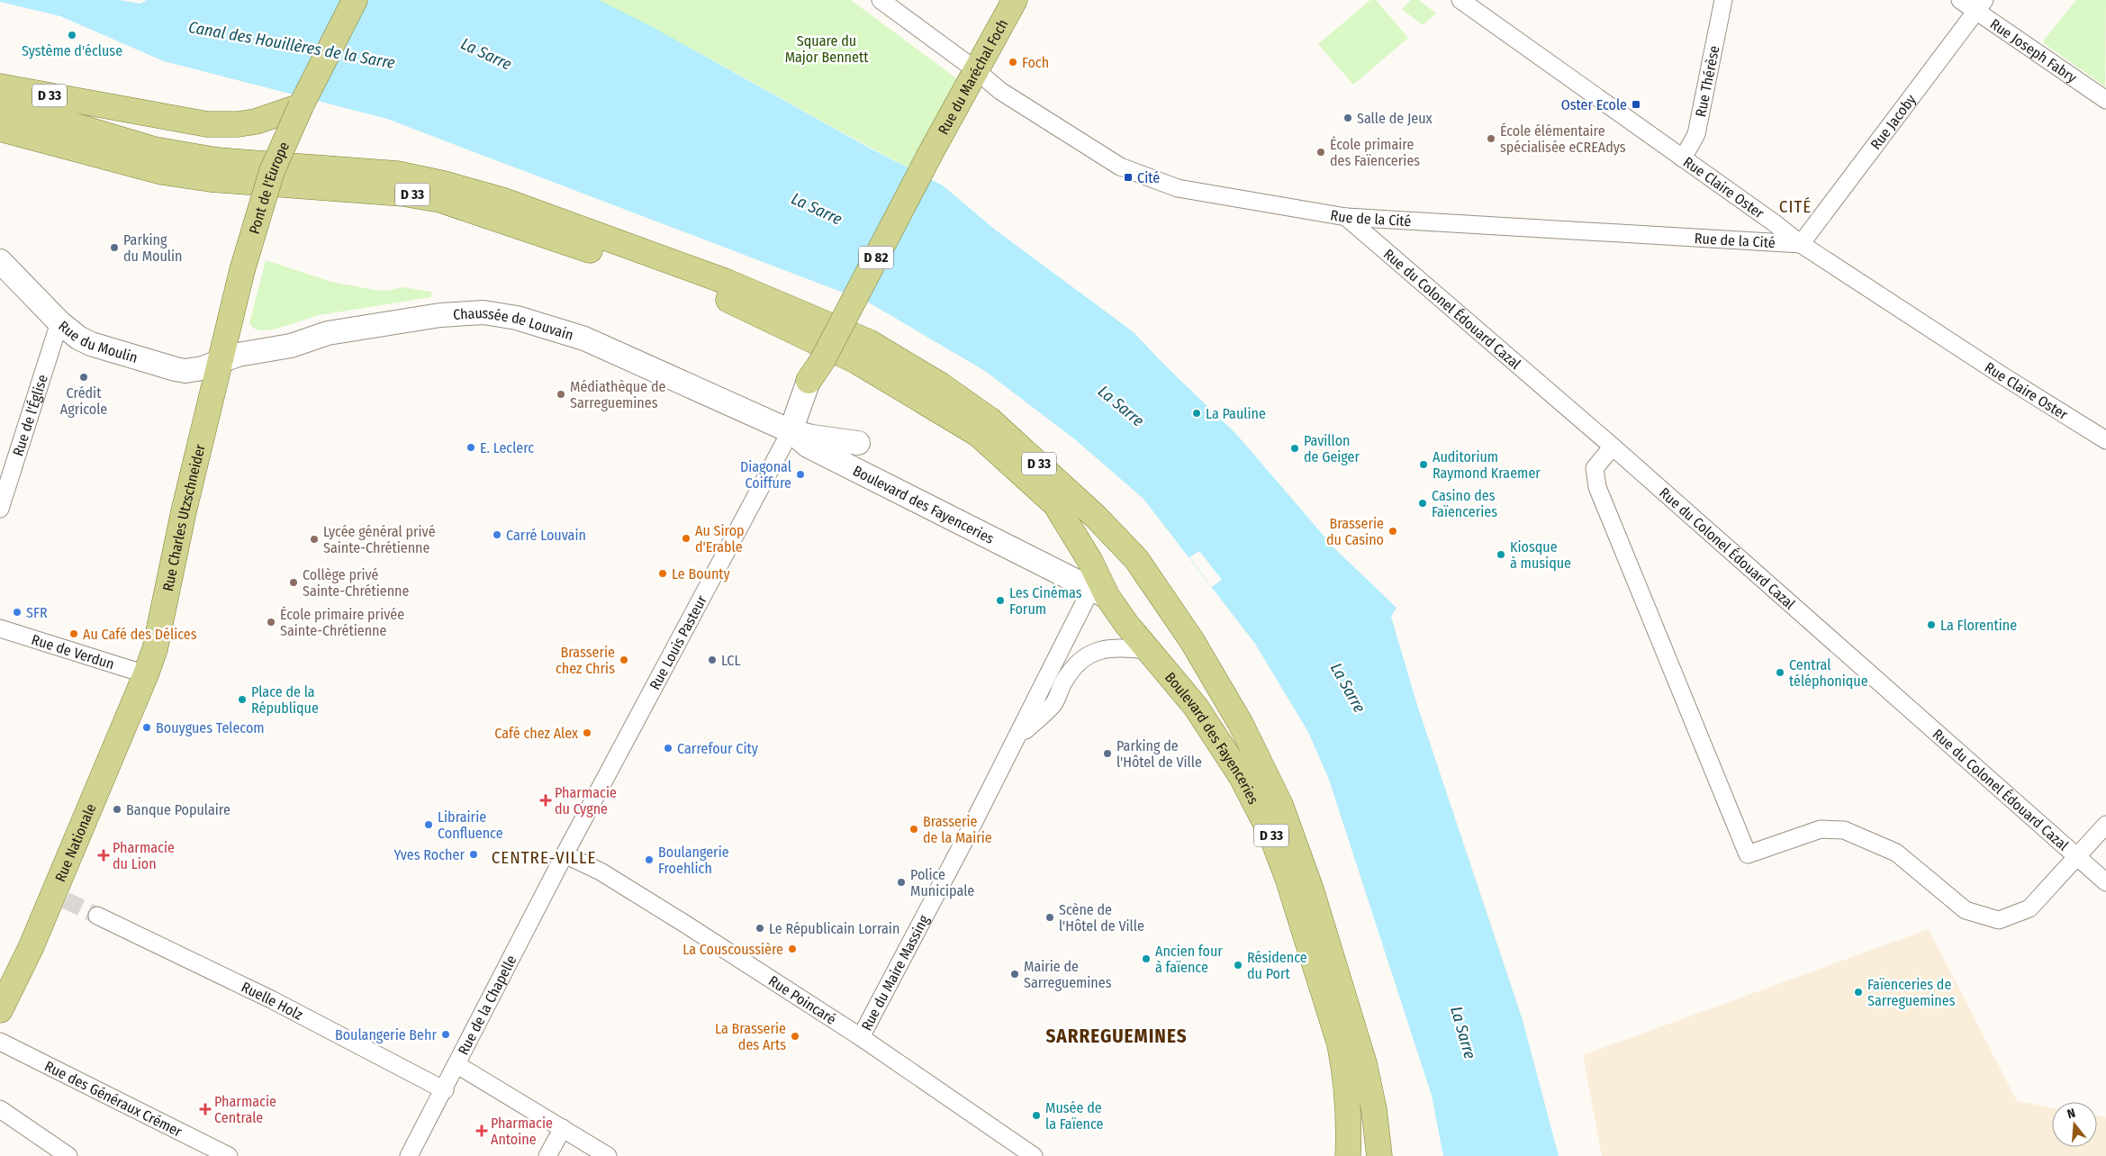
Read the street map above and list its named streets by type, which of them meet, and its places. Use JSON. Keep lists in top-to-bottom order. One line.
{"streets":{"main road":["Rue du Maréchal Foch","D 33","Pont de l'Europe","D 82","Boulevard des Fayenceries","Rue Charles Utzschneider","Rue Nationale"],"street":["Rue Joseph Fabry","Rue Thérèse","Rue Jacoby","Rue Claire Oster","Rue de la Cité","Rue du Colonel Édouard Cazal","Chaussée de Louvain","Rue du Moulin","Rue de l'Église","Rue Louis Pasteur","Rue de Verdun","Rue du Maire Massing","Rue Poincaré","Ruelle Holz","Rue de la Chapelle","Rue des Généraux Crémer"]},"crossings":[["Rue Joseph Fabry","Rue Jacoby"],["Rue du Maréchal Foch","Rue de la Cité"],["Rue Thérèse","Rue Claire Oster"],["D 33","Pont de l'Europe"],["D 33","Boulevard des Fayenceries"],["D 33","Rue du Maire Massing"],["Rue Jacoby","Rue Claire Oster"],["Rue Jacoby","Rue de la Cité"],["Pont de l'Europe","Chaussée de Louvain"],["Pont de l'Europe","Rue du Moulin"],["Pont de l'Europe","Rue Charles Utzschneider"],["Rue Claire Oster","Rue de la Cité"],["Rue de la Cité","Rue du Colonel Édouard Cazal"],["Chaussée de Louvain","Rue du Moulin"],["Chaussée de Louvain","Boulevard des Fayenceries"],["Chaussée de Louvain","Rue Charles Utzschneider"],["Chaussée de Louvain","Rue Louis Pasteur"],["Rue du Moulin","Rue de l'Église"],["Rue du Moulin","Rue Charles Utzschneider"],["Boulevard des Fayenceries","Rue Louis Pasteur"],["Boulevard des Fayenceries","Rue du Maire Massing"],["Rue Charles Utzschneider","Rue de Verdun"],["Rue Charles Utzschneider","Rue Nationale"],["Rue Louis Pasteur","Rue Poincaré"],["Rue Louis Pasteur","Rue de la Chapelle"],["Rue de Verdun","Rue Nationale"],["Rue du Maire Massing","Rue Poincaré"],["Rue Poincaré","Rue de la Chapelle"],["Ruelle Holz","Rue de la Chapelle"]],"districts":["CITÉ","CENTRE-VILLE","SARREGUEMINES"],"water":["Canal des Houillères de la Sarre","La Sarre"],"parks":["Square du Major Bennett"],"places":{"other":["Système d'écluse","Foch","Salle de Jeux","École élémentaire spécialisée eCREAdys","École primaire des Faïenceries","Parking du Moulin","Crédit Agricole","Médiathèque de Sarreguemines","La Pauline","E. Leclerc","Pavillon de Geiger","Auditorium Raymond Kraemer","Diagonal Coiffure","Casino des Faïenceries","Brasserie du Casino","Carré Louvain","Au Sirop d'Erable","Lycée général privé Sainte-Chrétienne","Kiosque à musique","Le Bounty","Collège privé Sainte-Chrétienne","Les Cinémas Forum","SFR","École primaire privée Sainte-Chrétienne","La Florentine","Au Café des Délices","Brasserie chez Chris","LCL","Central téléphonique","Place de la République","Bouygues Telecom","Café chez Alex","Carrefour City","Parking de l'Hôtel de Ville","Banque Populaire","Librairie Confluence","Brasserie de la Mairie","Yves Rocher","Boulangerie Froehlich","Police Municipale","Scène de l'Hôtel de Ville","Le Républicain Lorrain","La Couscoussière","Ancien four à faïence","Résidence du Port","Mairie de Sarreguemines","Faïenceries de Sarreguemines","Boulangerie Behr","La Brasserie des Arts","Musée de la Faïence"],"transit":["Oster Ecole","Cité"],"health":["Pharmacie du Cygne","Pharmacie du Lion","Pharmacie Centrale","Pharmacie Antoine"]},"north":"top"}
